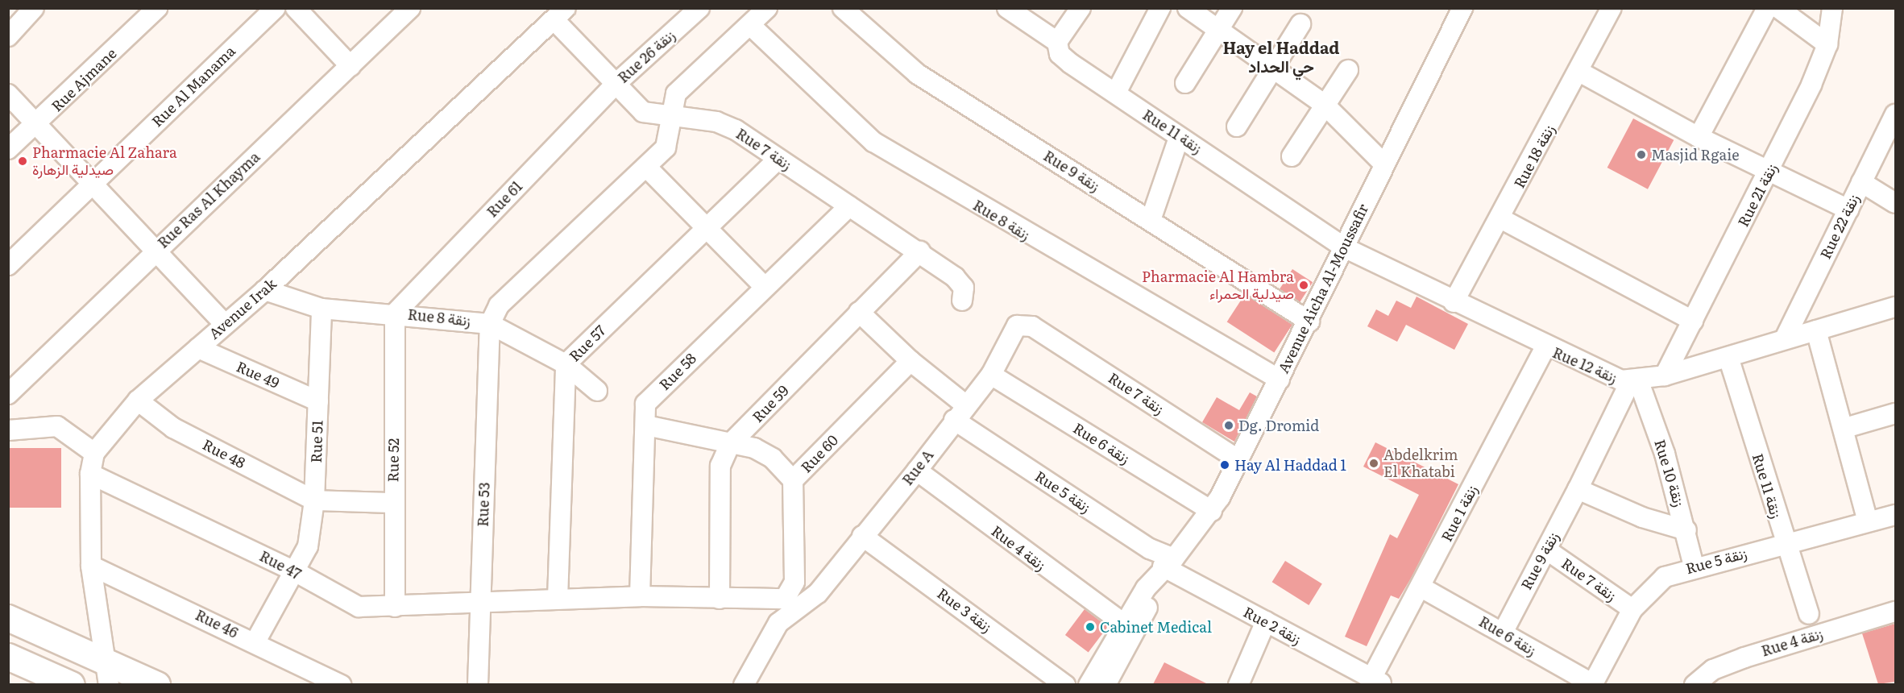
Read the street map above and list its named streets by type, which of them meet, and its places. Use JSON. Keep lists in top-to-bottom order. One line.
{"streets":{"street":["Rue 26 زنقة","Rue Ajmane","Rue Al Manama","Rue 11 زنقة","Rue 7 زنقة","Rue 18 زنقة","Rue 9 زنقة","Rue 21 زنقة","Rue 61","Rue Ras Al Khayma","Rue 8 زنقة","Rue 22 زنقة","Avenue Aicha Al-Moussafir","Avenue Irak","Rue 57","Rue 12 زنقة","Rue 58","Rue 49","Rue 59","Rue 51","Rue 6 زنقة","Rue 48","Rue 60","Rue 52","Rue A","Rue 10 زنقة","Rue 5 زنقة","Rue 53","Rue 1 زنقة","Rue 4 زنقة","Rue 47","Rue 3 زنقة","Rue 46","Rue 2 زنقة"]},"crossings":[["Rue 26 زنقة","Rue 7 زنقة"],["Rue 26 زنقة","Rue 61"],["Rue 11 زنقة","Avenue Aicha Al-Moussafir"],["Rue 11 زنقة","Rue 12 زنقة"],["Rue 11 زنقة","Rue 5 زنقة"],["Rue 7 زنقة","Rue 9 زنقة"],["Rue 7 زنقة","Rue 61"],["Rue 7 زنقة","Avenue Aicha Al-Moussafir"],["Rue 7 زنقة","Avenue Irak"],["Rue 7 زنقة","Rue 57"],["Rue 7 زنقة","Rue 58"],["Rue 7 زنقة","Rue 59"],["Rue 7 زنقة","Rue A"],["Rue 7 زنقة","Rue 5 زنقة"],["Rue 18 زنقة","Rue 12 زنقة"],["Rue 9 زنقة","Avenue Aicha Al-Moussafir"],["Rue 9 زنقة","Rue 12 زنقة"],["Rue 9 زنقة","Rue 6 زنقة"],["Rue 9 زنقة","Rue 10 زنقة"],["Rue 61","Rue 8 زنقة"],["Rue 61","Rue 52"],["Rue 8 زنقة","Avenue Aicha Al-Moussafir"],["Rue 8 زنقة","Avenue Irak"],["Rue 8 زنقة","Rue 57"],["Rue 8 زنقة","Rue 51"],["Rue 8 زنقة","Rue 52"],["Rue 8 زنقة","Rue 53"],["Avenue Aicha Al-Moussafir","Rue 12 زنقة"],["Avenue Aicha Al-Moussafir","Rue 6 زنقة"],["Avenue Aicha Al-Moussafir","Rue 5 زنقة"],["Avenue Aicha Al-Moussafir","Rue 4 زنقة"],["Avenue Aicha Al-Moussafir","Rue 2 زنقة"],["Avenue Irak","Rue 49"],["Avenue Irak","Rue 48"],["Avenue Irak","Rue 47"],["Avenue Irak","Rue 46"],["Rue 57","Rue 47"],["Rue 12 زنقة","Rue 10 زنقة"],["Rue 12 زنقة","Rue 1 زنقة"],["Rue 58","Rue 47"],["Rue 49","Rue 51"],["Rue 59","Rue 5 زنقة"],["Rue 59","Rue 47"],["Rue 51","Rue 48"],["Rue 51","Rue 47"],["Rue 51","Rue 46"],["Rue 6 زنقة","Rue A"],["Rue 6 زنقة","Rue 5 زنقة"],["Rue 6 زنقة","Rue 1 زنقة"],["Rue 60","Rue A"],["Rue 60","Rue 5 زنقة"],["Rue 60","Rue 47"],["Rue 52","Rue 47"],["Rue A","Rue 5 زنقة"],["Rue A","Rue 4 زنقة"],["Rue A","Rue 47"],["Rue A","Rue 3 زنقة"],["Rue 10 زنقة","Rue 5 زنقة"],["Rue 5 زنقة","Rue 2 زنقة"],["Rue 53","Rue 47"],["Rue 1 زنقة","Rue 2 زنقة"]],"districts":["Hay el Haddad حي الحداد"],"places":["Masjid Rgaie","Pharmacie Al Zahara صيدلية الزهارة","Pharmacie Al Hambra صيدلية الحمراء","Dg. Dromid","Abdelkrim El Khatabi","Hay Al Haddad 1","Cabinet Medical"]}
